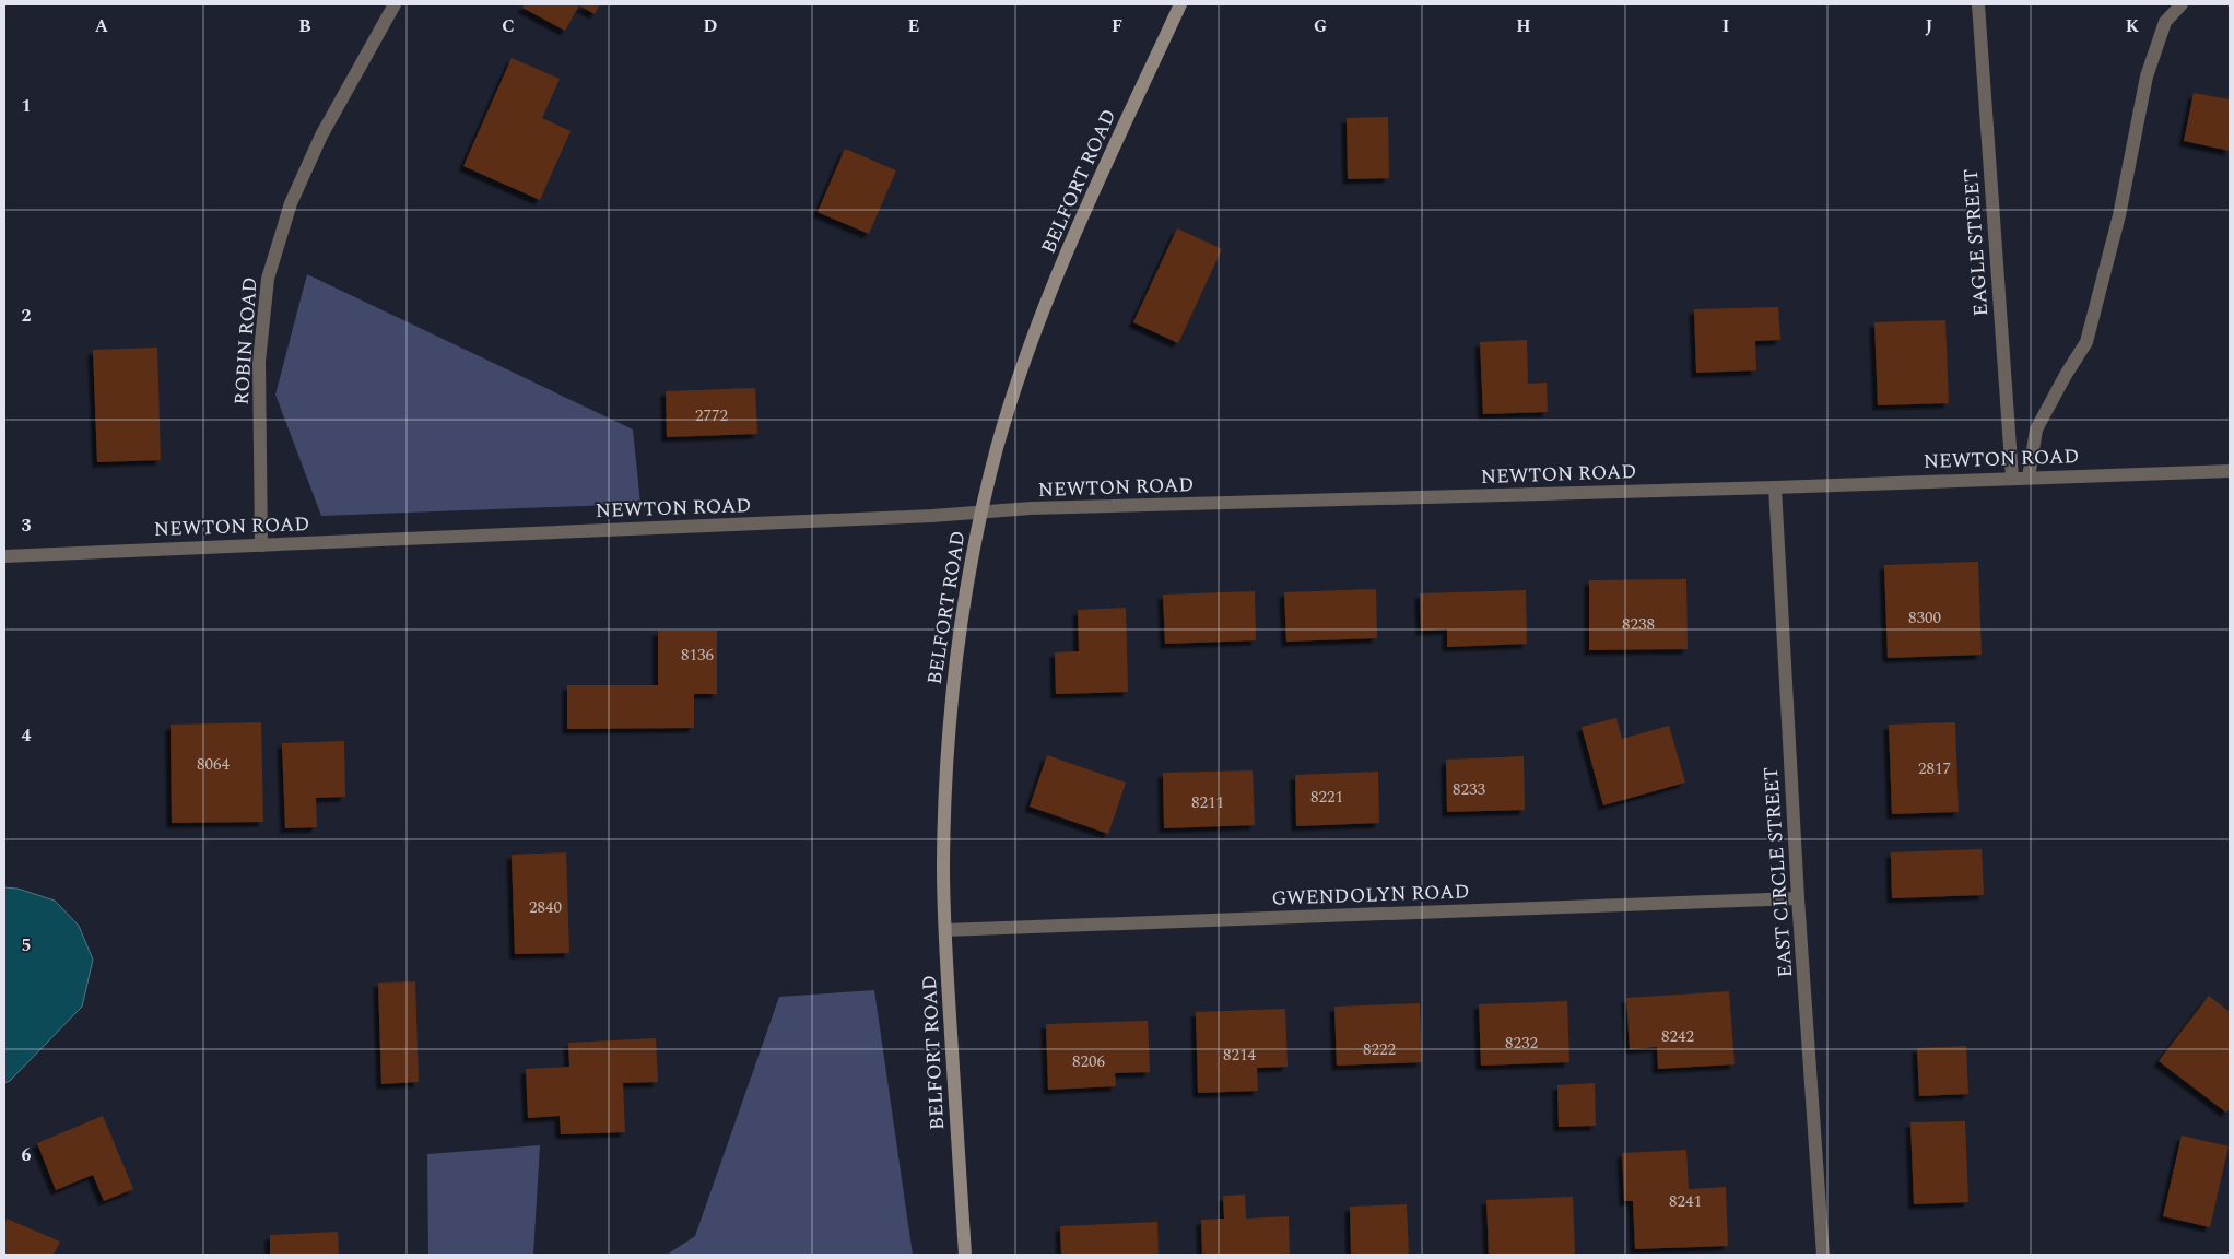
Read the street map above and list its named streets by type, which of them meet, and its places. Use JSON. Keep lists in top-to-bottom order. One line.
{"streets":{"street":["BELFORT ROAD","EAGLE STREET","ROBIN ROAD","NEWTON ROAD","EAST CIRCLE STREET","GWENDOLYN ROAD"]},"crossings":[["BELFORT ROAD","NEWTON ROAD"],["BELFORT ROAD","GWENDOLYN ROAD"],["EAGLE STREET","NEWTON ROAD"],["ROBIN ROAD","NEWTON ROAD"],["NEWTON ROAD","EAST CIRCLE STREET"],["EAST CIRCLE STREET","GWENDOLYN ROAD"]],"house_numbers":["2772","8300","8238","8136","8064","2817","8233","8221","8211","2840","8242","8232","8222","8214","8206","8241"],"grid":{"columns":["A","B","C","D","E","F","G","H","I","J","K"],"rows":["1","2","3","4","5","6"]}}
